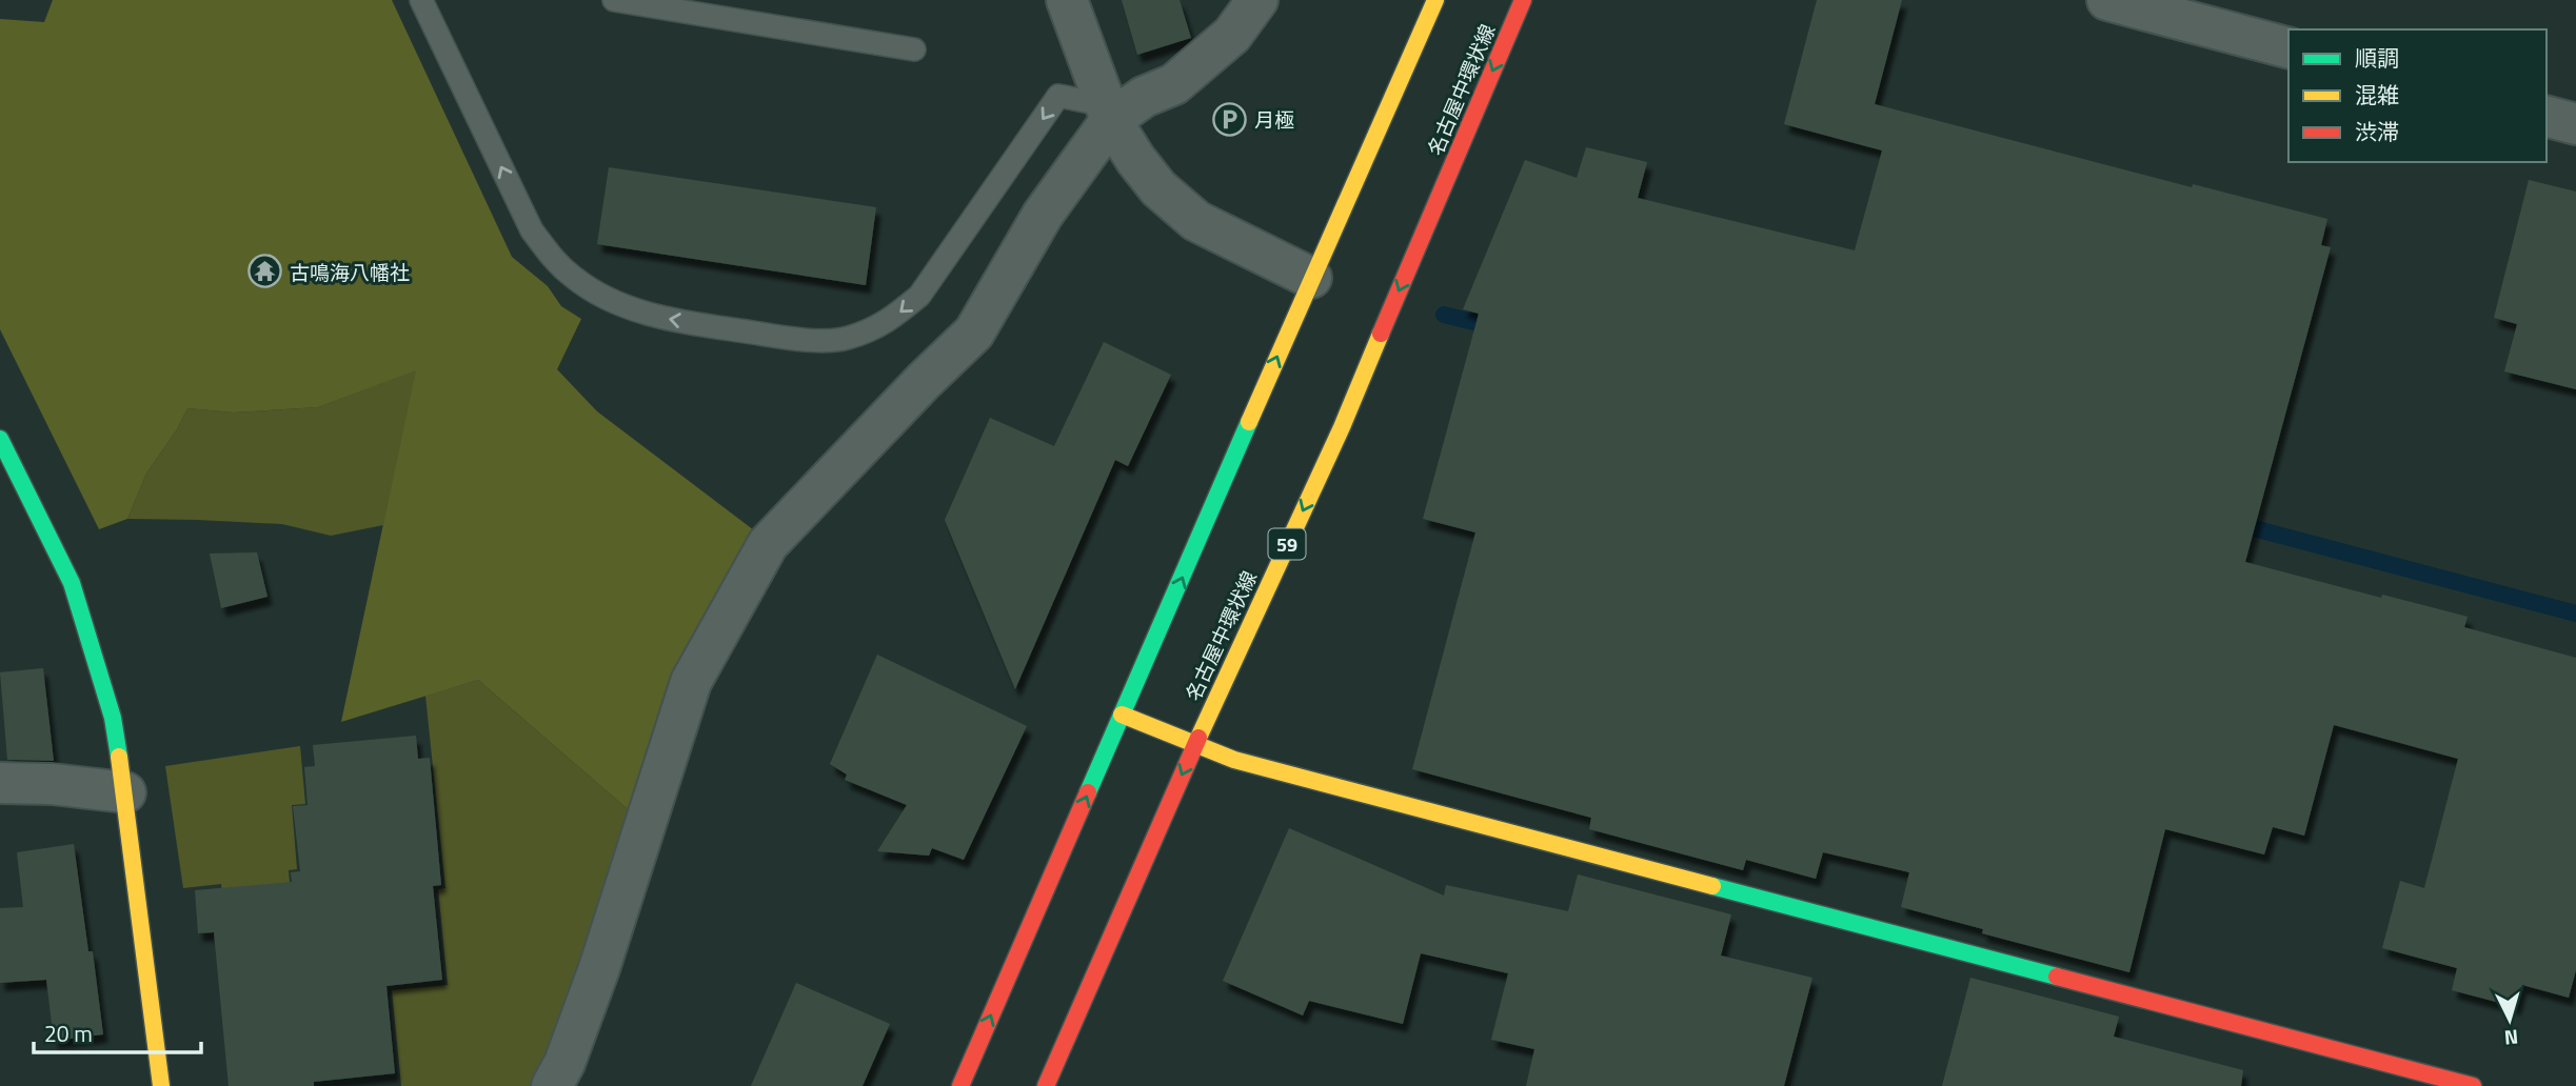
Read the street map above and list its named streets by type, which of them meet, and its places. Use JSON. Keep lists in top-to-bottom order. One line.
{"streets":{"main road":["名古屋中環状線","59"]},"places":{"parking":["月極"],"temple":["古鳴海八幡社"]},"legend":["順調","混雑","渋滞"],"scale_bar":"20 m","north":"bottom"}
